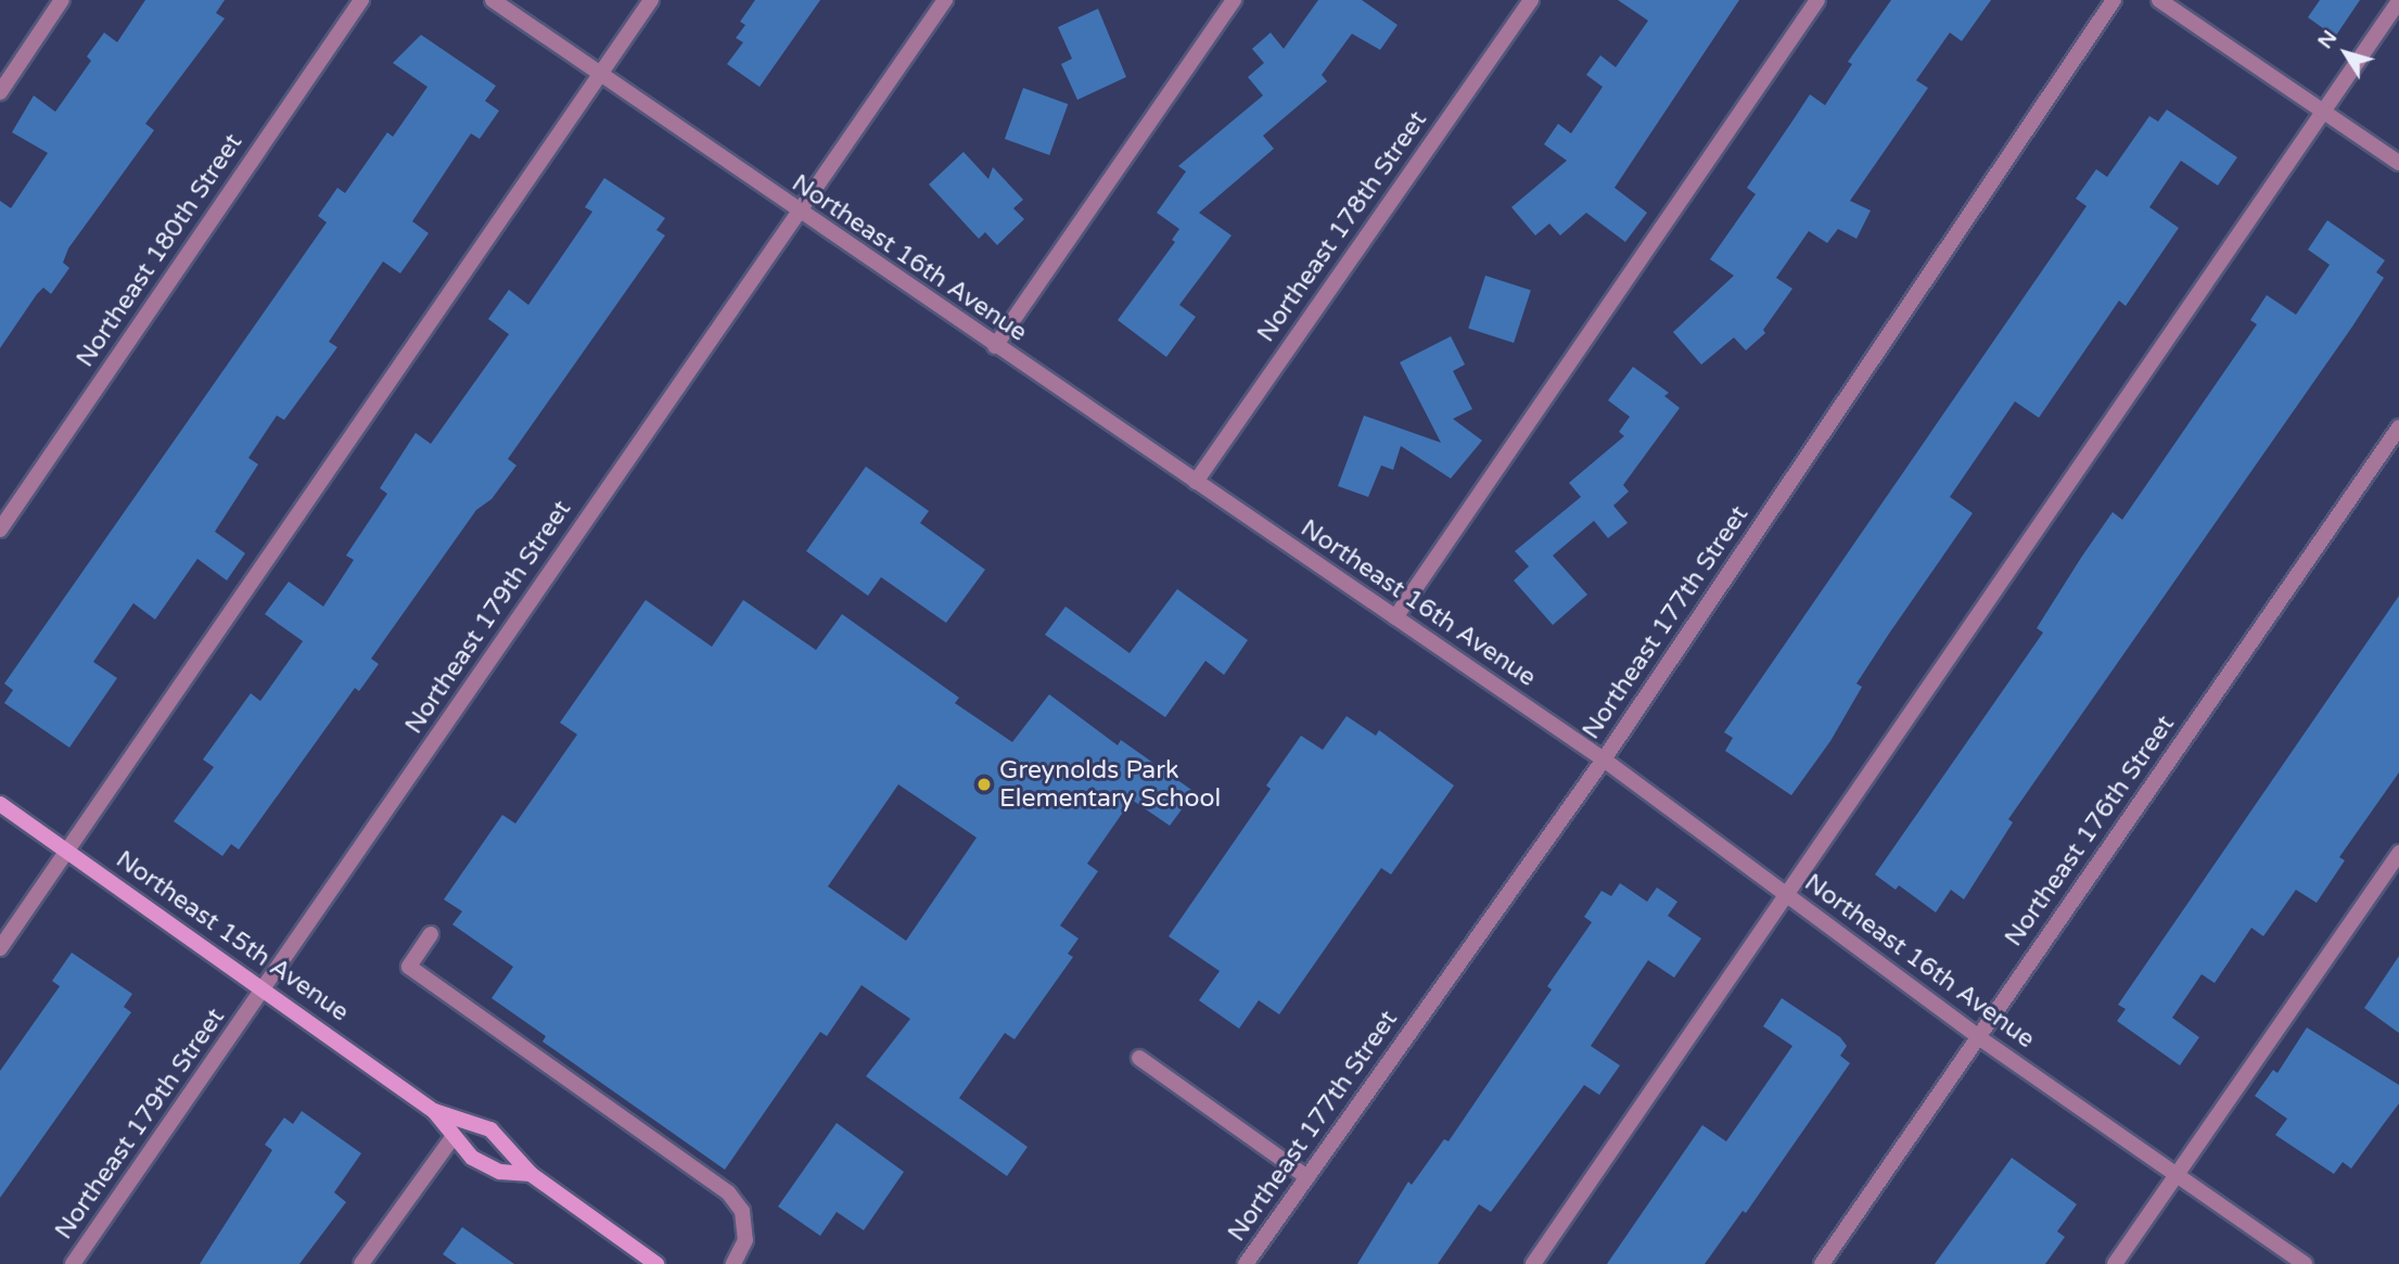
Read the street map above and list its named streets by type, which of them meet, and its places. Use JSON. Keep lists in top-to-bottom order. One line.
{"streets":{"street":["Northeast 178th Street","Northeast 180th Street","Northeast 16th Avenue","Northeast 179th Street","Northeast 177th Street","Northeast 176th Street","Northeast 15th Avenue"]},"crossings":[["Northeast 178th Street","Northeast 16th Avenue"],["Northeast 16th Avenue","Northeast 179th Street"],["Northeast 16th Avenue","Northeast 177th Street"],["Northeast 16th Avenue","Northeast 176th Street"],["Northeast 179th Street","Northeast 15th Avenue"]],"places":["Greynolds Park Elementary School"],"north":"top left"}
